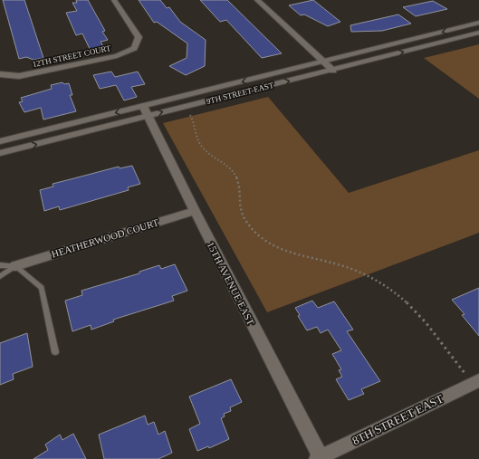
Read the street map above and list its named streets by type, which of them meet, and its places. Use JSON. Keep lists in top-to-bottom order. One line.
{"streets":{"main road":["12TH STREET COURT","9TH STREET EAST","HEATHERWOOD COURT","15TH AVENUE EAST","8TH STREET EAST"]},"crossings":[["9TH STREET EAST","15TH AVENUE EAST"],["HEATHERWOOD COURT","15TH AVENUE EAST"],["15TH AVENUE EAST","8TH STREET EAST"]]}
